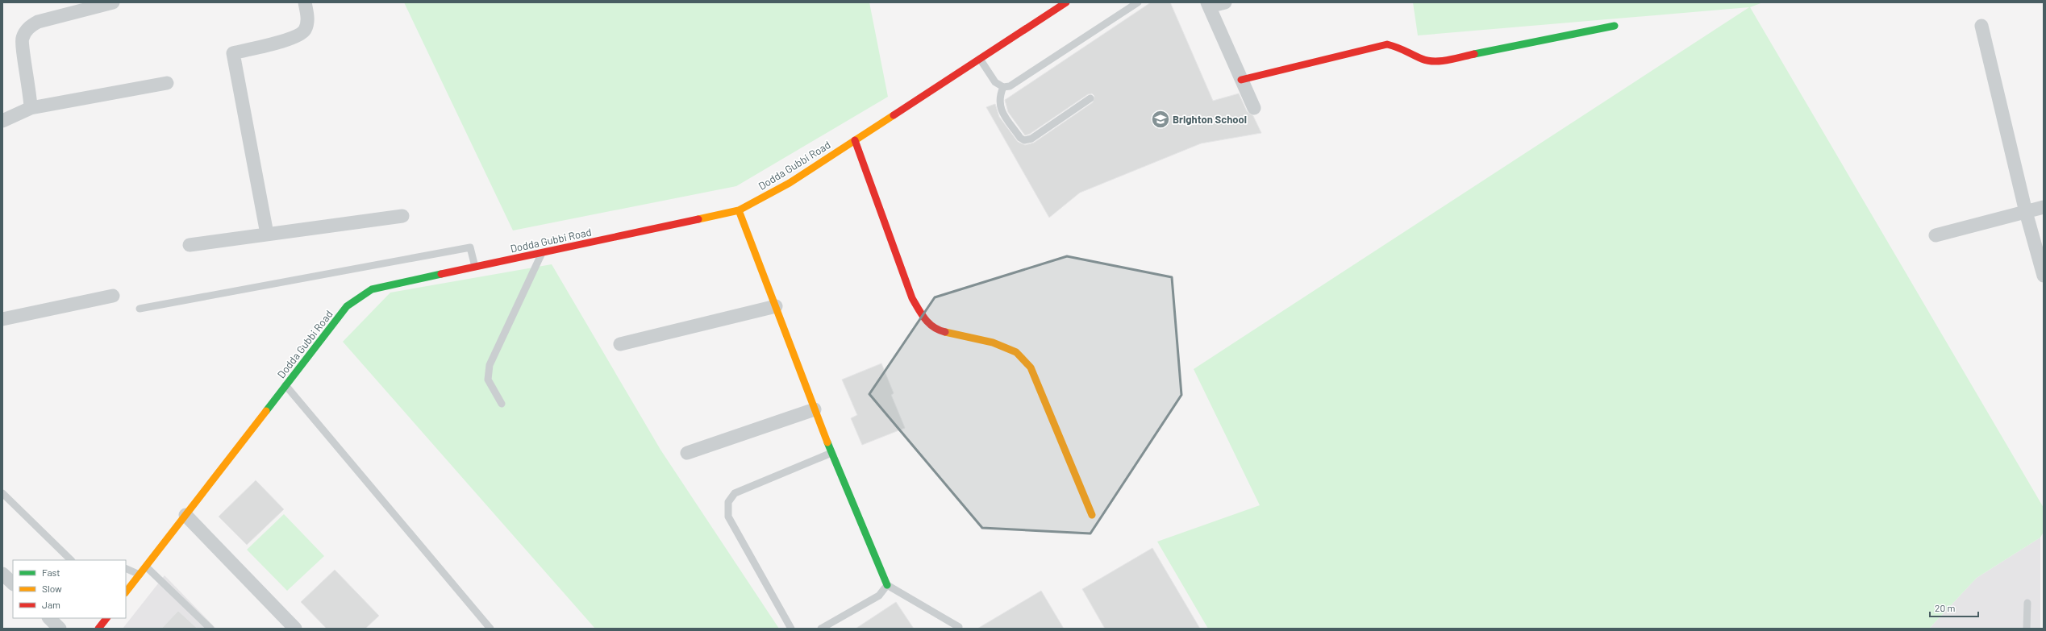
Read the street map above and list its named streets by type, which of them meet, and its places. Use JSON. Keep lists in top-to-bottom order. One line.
{"streets":{"street":["Dodda Gubbi Road"]},"places":{"school or university":["Brighton School"]},"legend":["Fast","Slow","Jam"],"scale_bar":"20 m"}
